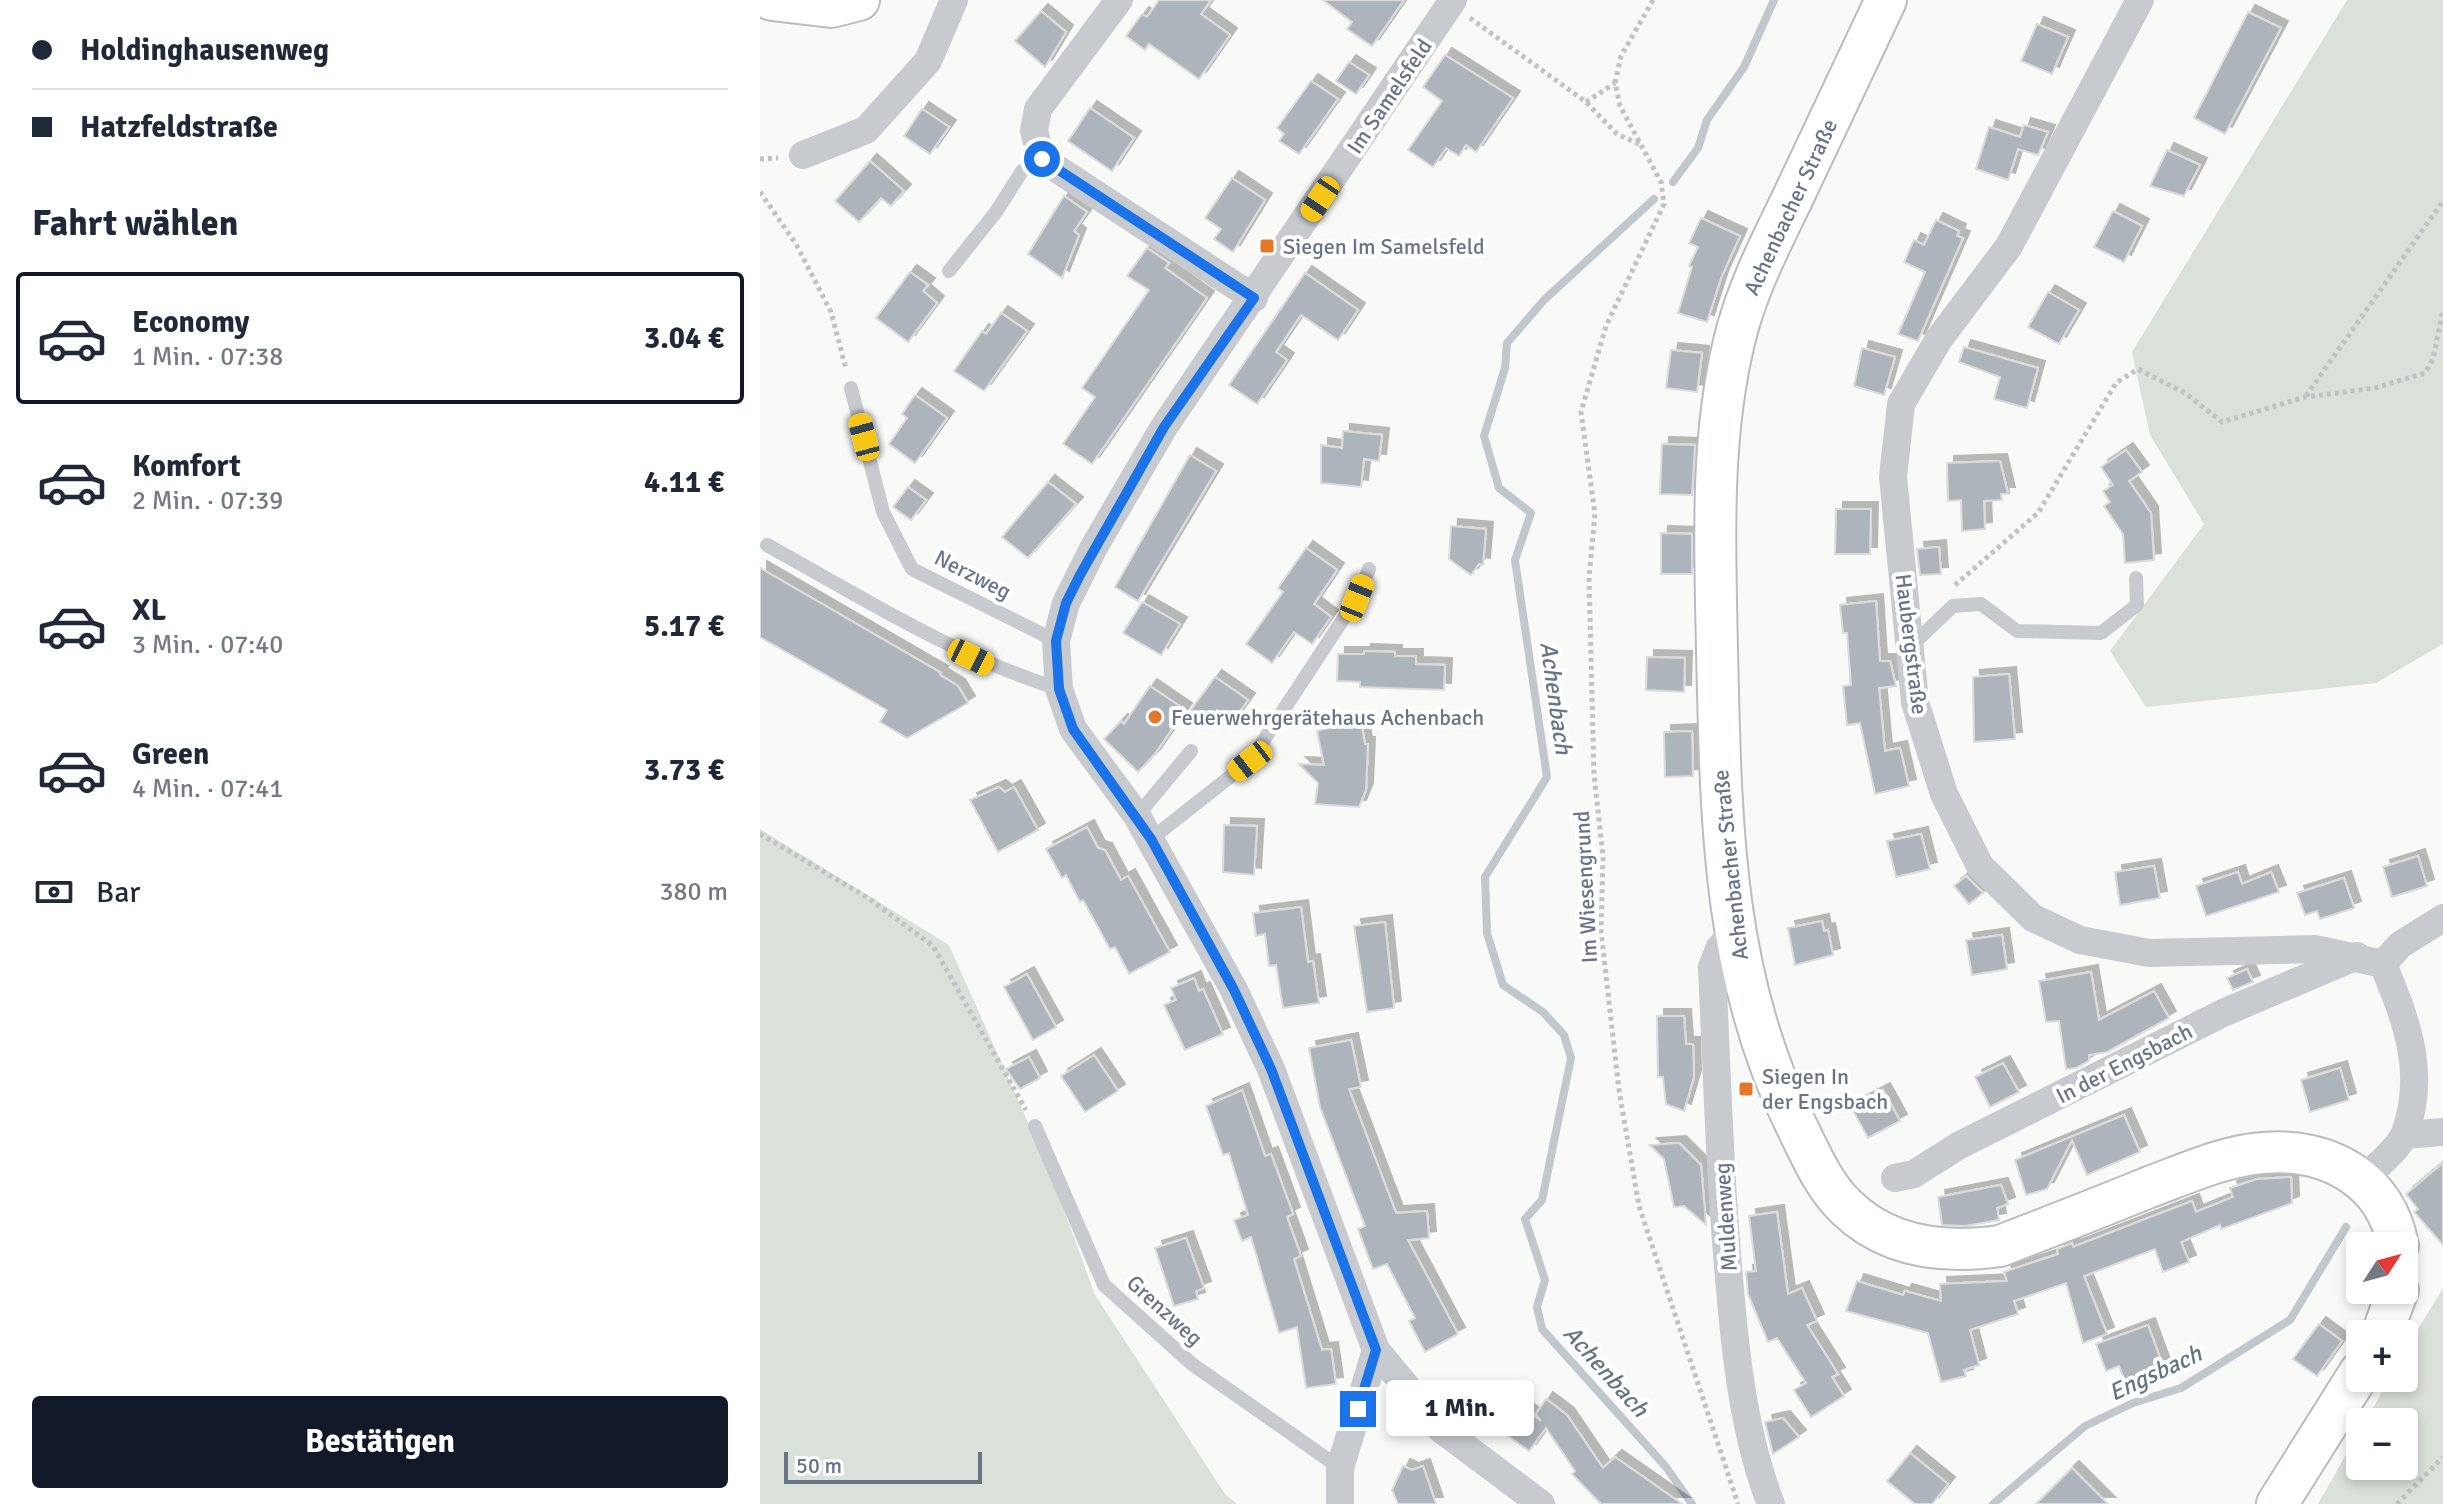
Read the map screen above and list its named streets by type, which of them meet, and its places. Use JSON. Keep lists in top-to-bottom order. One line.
{"streets":{"main road":["Achenbacher Straße"],"street":["Im Samelsfeld","Haubergstraße","In der Engsbach","Muldenweg"],"lane":["Nerzweg","Grenzweg"],"path":["Im Wiesengrund"]},"crossings":[["Im Samelsfeld","Nerzweg"],["Achenbacher Straße","Muldenweg"],["Haubergstraße","In der Engsbach"]],"water":["Achenbach","Engsbach"],"places":{"transit":["Siegen Im Samelsfeld","Siegen In der Engsbach"],"other":["Feuerwehrgerätehaus Achenbach"]},"scale_bar":"50 m","north":"top right","page":{"banner":["Holdinghausenweg","Hatzfeldstraße"],"heading":"Fahrt wählen","list":[{"name":"Economy","note":"1 Min. · 07:38","value":"3.04 €"},{"name":"Komfort","note":"2 Min. · 07:39","value":"4.11 €"},{"name":"XL","note":"3 Min. · 07:40","value":"5.17 €"},{"name":"Green","note":"4 Min. · 07:41","value":"3.73 €"}],"pay":["Bar","380 m"],"map_buttons":["+","−"],"buttons":"Bestätigen","bubble":"1 Min.","scale":"50 m"}}
